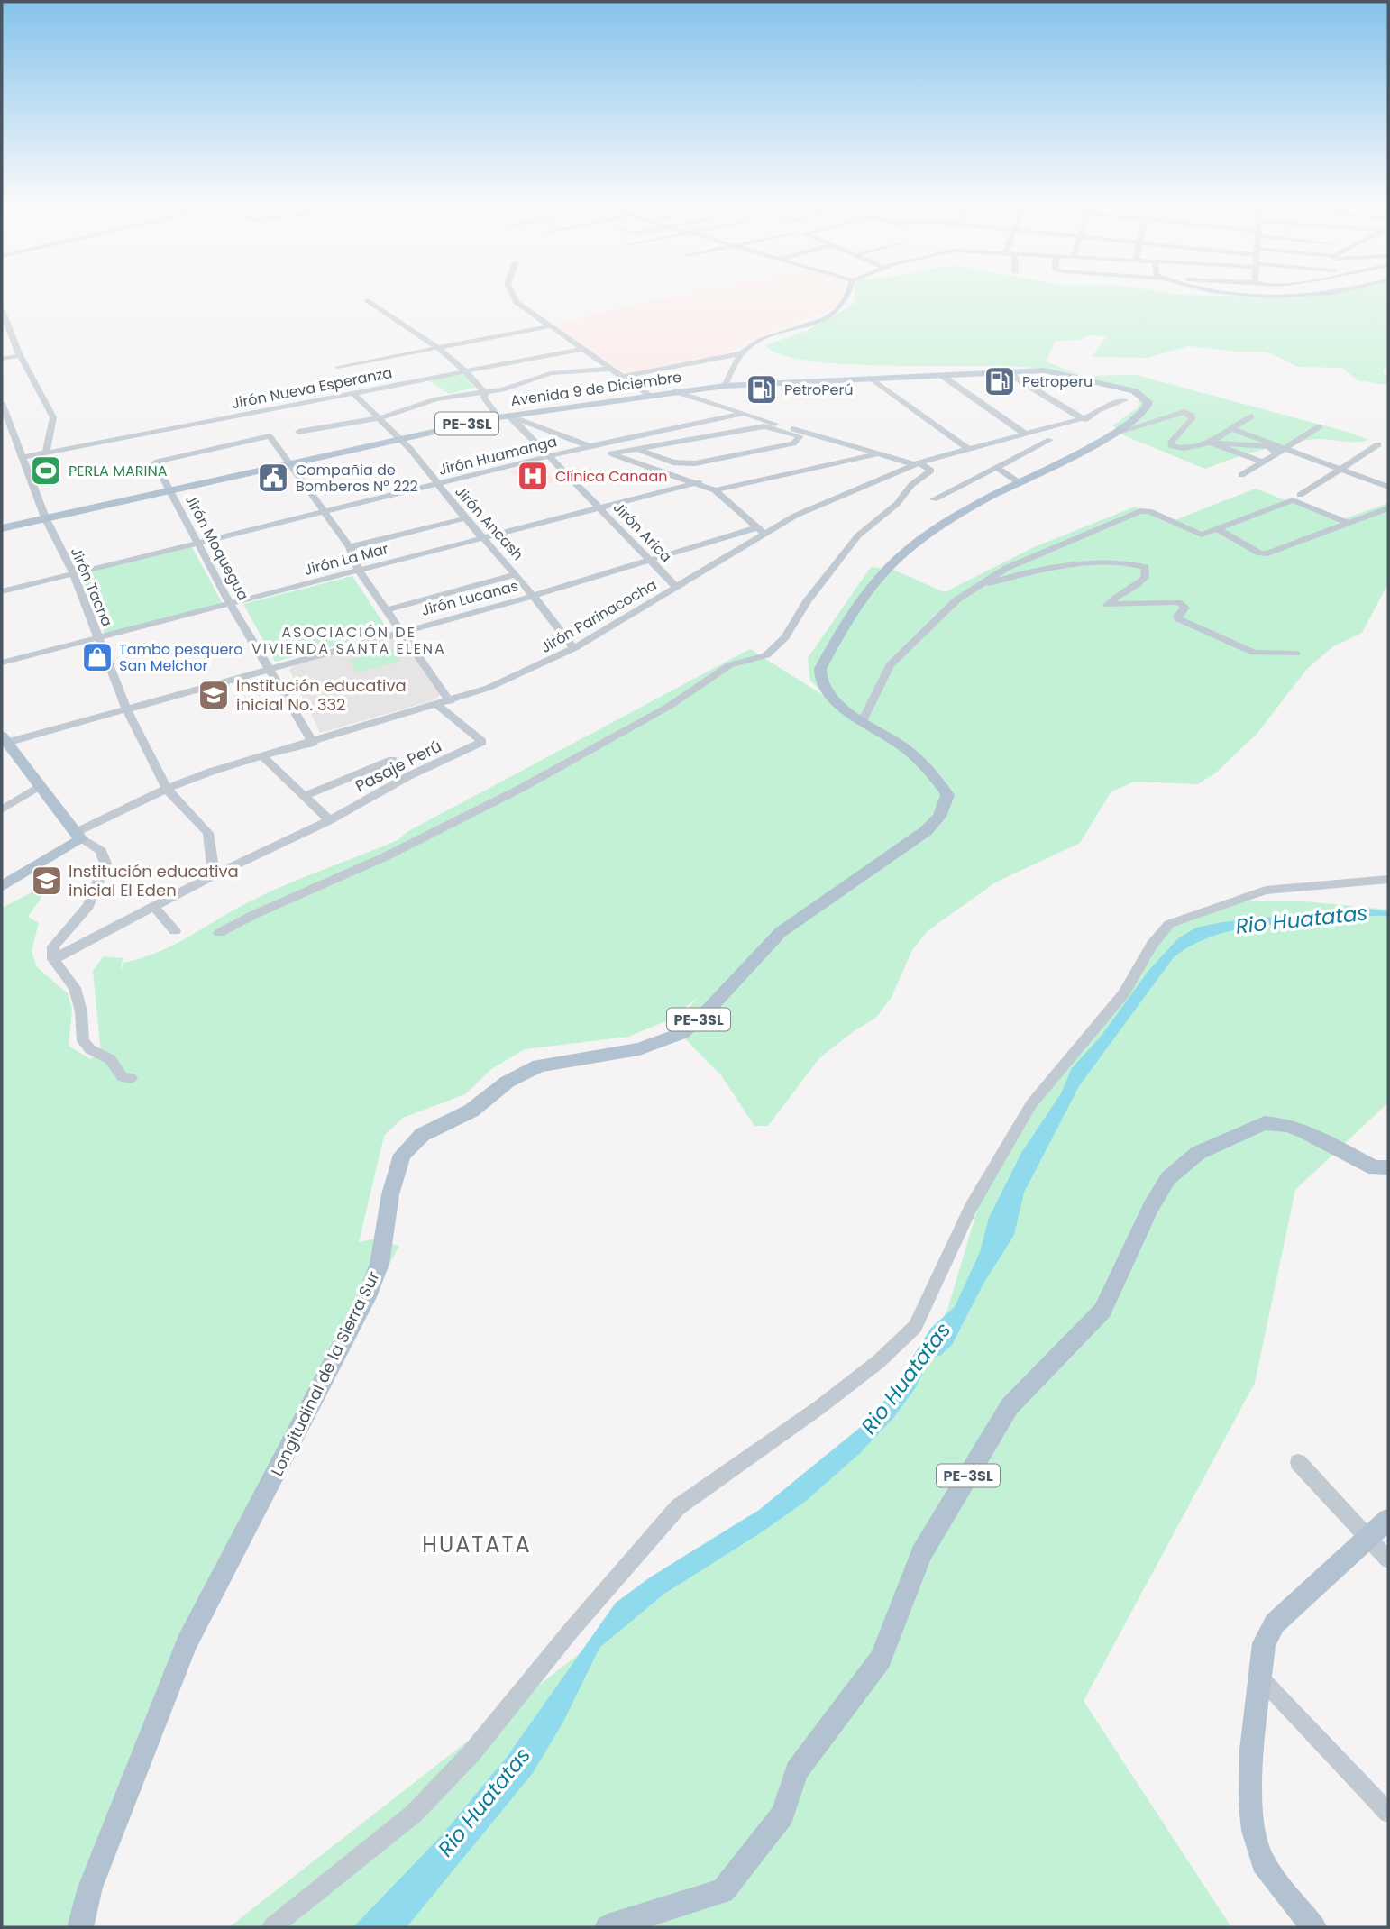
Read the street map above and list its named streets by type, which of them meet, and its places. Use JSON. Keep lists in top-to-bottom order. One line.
{"streets":{"main road":["Avenida 9 de Diciembre","PE-3SL","Longitudinal de la Sierra Sur"],"street":["Jirón Nueva Esperanza","Jirón Huamanga","Jirón Ancash","Jirón Arica","Jirón Moquegua","Jirón La Mar","Jirón Tacna","Jirón Lucanas","Jirón Parinacocha","Pasaje Perú"]},"crossings":[["Jirón Nueva Esperanza","Jirón Ancash"],["Jirón Nueva Esperanza","Jirón Arica"],["Jirón Nueva Esperanza","Jirón Tacna"],["Avenida 9 de Diciembre","Jirón Ancash"],["Avenida 9 de Diciembre","Jirón Arica"],["Avenida 9 de Diciembre","Jirón Moquegua"],["Avenida 9 de Diciembre","Jirón Tacna"],["Avenida 9 de Diciembre","Longitudinal de la Sierra Sur"],["Jirón Huamanga","Jirón Ancash"],["Jirón Huamanga","Jirón Arica"],["Jirón Huamanga","Jirón Moquegua"],["Jirón Huamanga","Jirón Tacna"],["Jirón Ancash","Jirón La Mar"],["Jirón Ancash","Jirón Lucanas"],["Jirón Ancash","Jirón Parinacocha"],["Jirón Arica","Jirón La Mar"],["Jirón Arica","Jirón Lucanas"],["Jirón Arica","Jirón Parinacocha"],["Jirón Moquegua","Jirón La Mar"],["Jirón Moquegua","Jirón Lucanas"],["Jirón Moquegua","Jirón Parinacocha"],["Jirón La Mar","Jirón Tacna"],["Jirón Tacna","Jirón Lucanas"],["Jirón Tacna","Jirón Parinacocha"],["Jirón Tacna","Pasaje Perú"],["Jirón Lucanas","Jirón Parinacocha"],["Jirón Parinacocha","Pasaje Perú"]],"districts":["ASOCIACIÓN DE VIVIENDA SANTA ELENA","HUATATA"],"water":["Rio Huatatas"],"places":{"fuel station":["Petroperu","PetroPerú"],"sports":["PERLA MARINA"],"hospital":["Clínica Canaan"],"public building":["Compañia de Bomberos N° 222"],"shop":["Tambo pesquero San Melchor"],"school or university":["Institución educativa inicial No. 332","Institución educativa inicial El Eden"]}}
